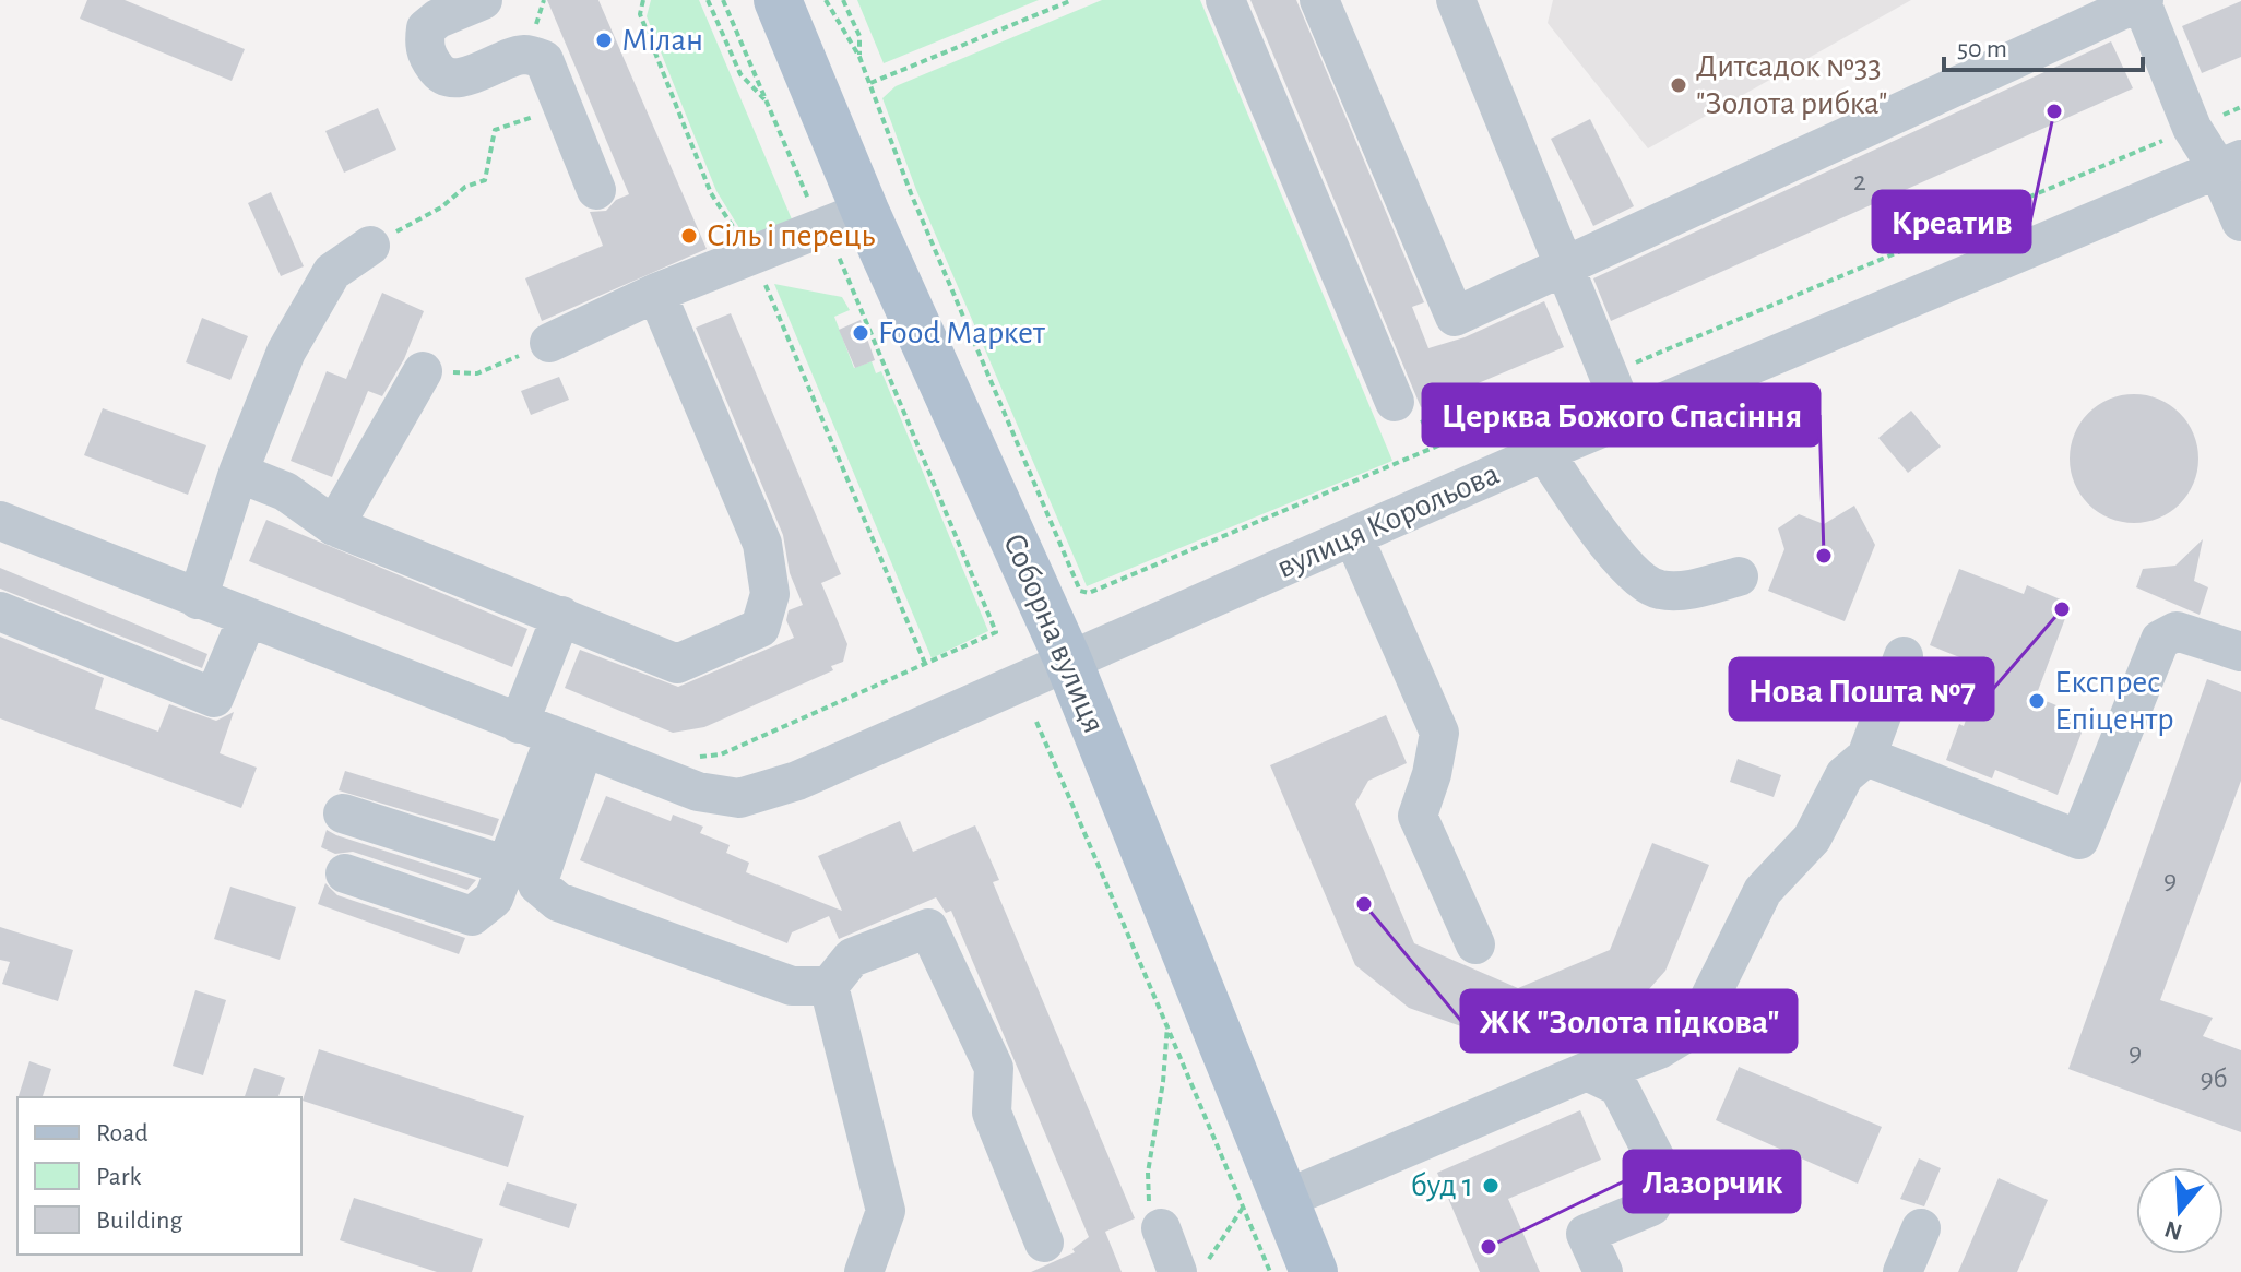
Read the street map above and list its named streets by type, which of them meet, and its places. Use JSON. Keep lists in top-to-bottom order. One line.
{"streets":{"main road":["Соборна вулиця"],"street":["вулиця Корольова"]},"crossings":[["вулиця Корольова","Соборна вулиця"]],"places":["Мілан","Дитсадок №33 \"Золота рибка\"","Креатив","Сіль і перець","Food Маркет","Церква Божого Спасіння","Нова Пошта №7","Експрес Епіцентр","ЖК \"Золота підкова\"","буд 1","Лазорчик"],"house_numbers":["2","9","9","9б"],"legend":["Road","Park","Building"],"scale_bar":"50 m","north":"bottom"}
